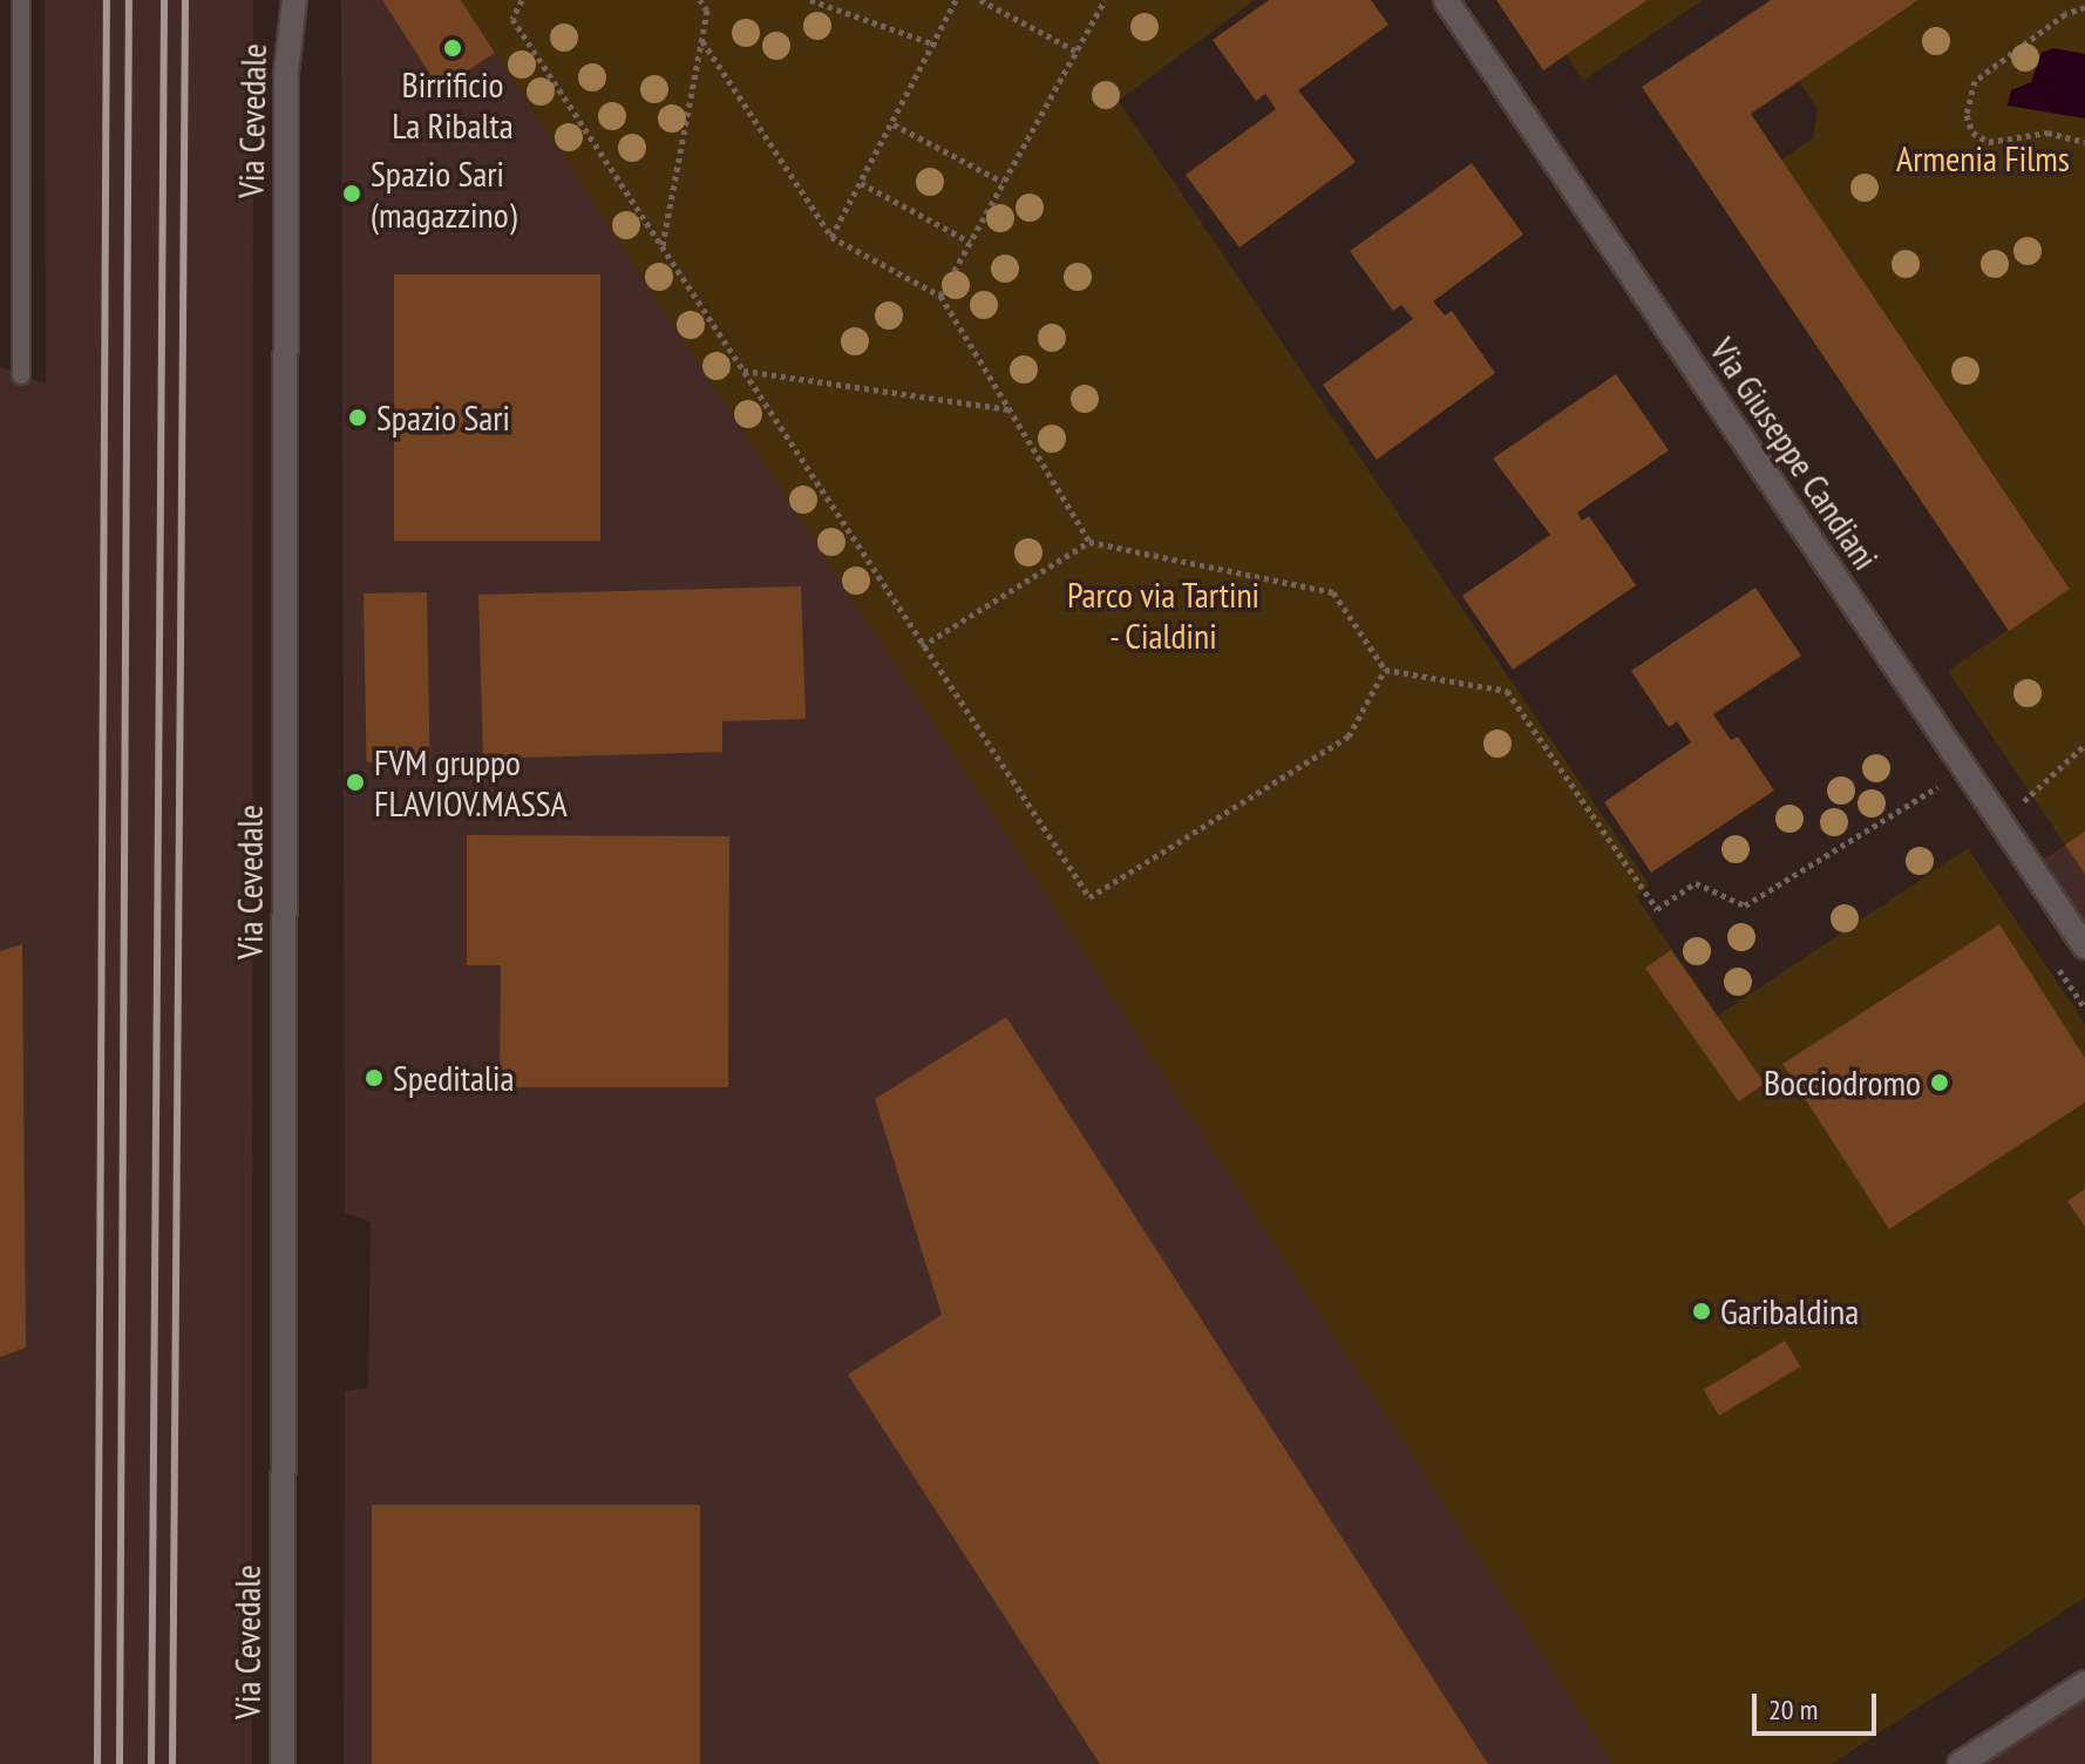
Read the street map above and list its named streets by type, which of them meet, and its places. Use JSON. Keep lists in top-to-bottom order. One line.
{"streets":{"street":["Via Cevedale","Via Giuseppe Candiani"]},"parks":["Armenia Films","Parco via Tartini - Cialdini"],"places":["Birrificio La Ribalta","Spazio Sari (magazzino)","Spazio Sari","FVM gruppo FLAVIOV.MASSA","Speditalia","Bocciodromo","Garibaldina"],"scale_bar":"20 m"}
